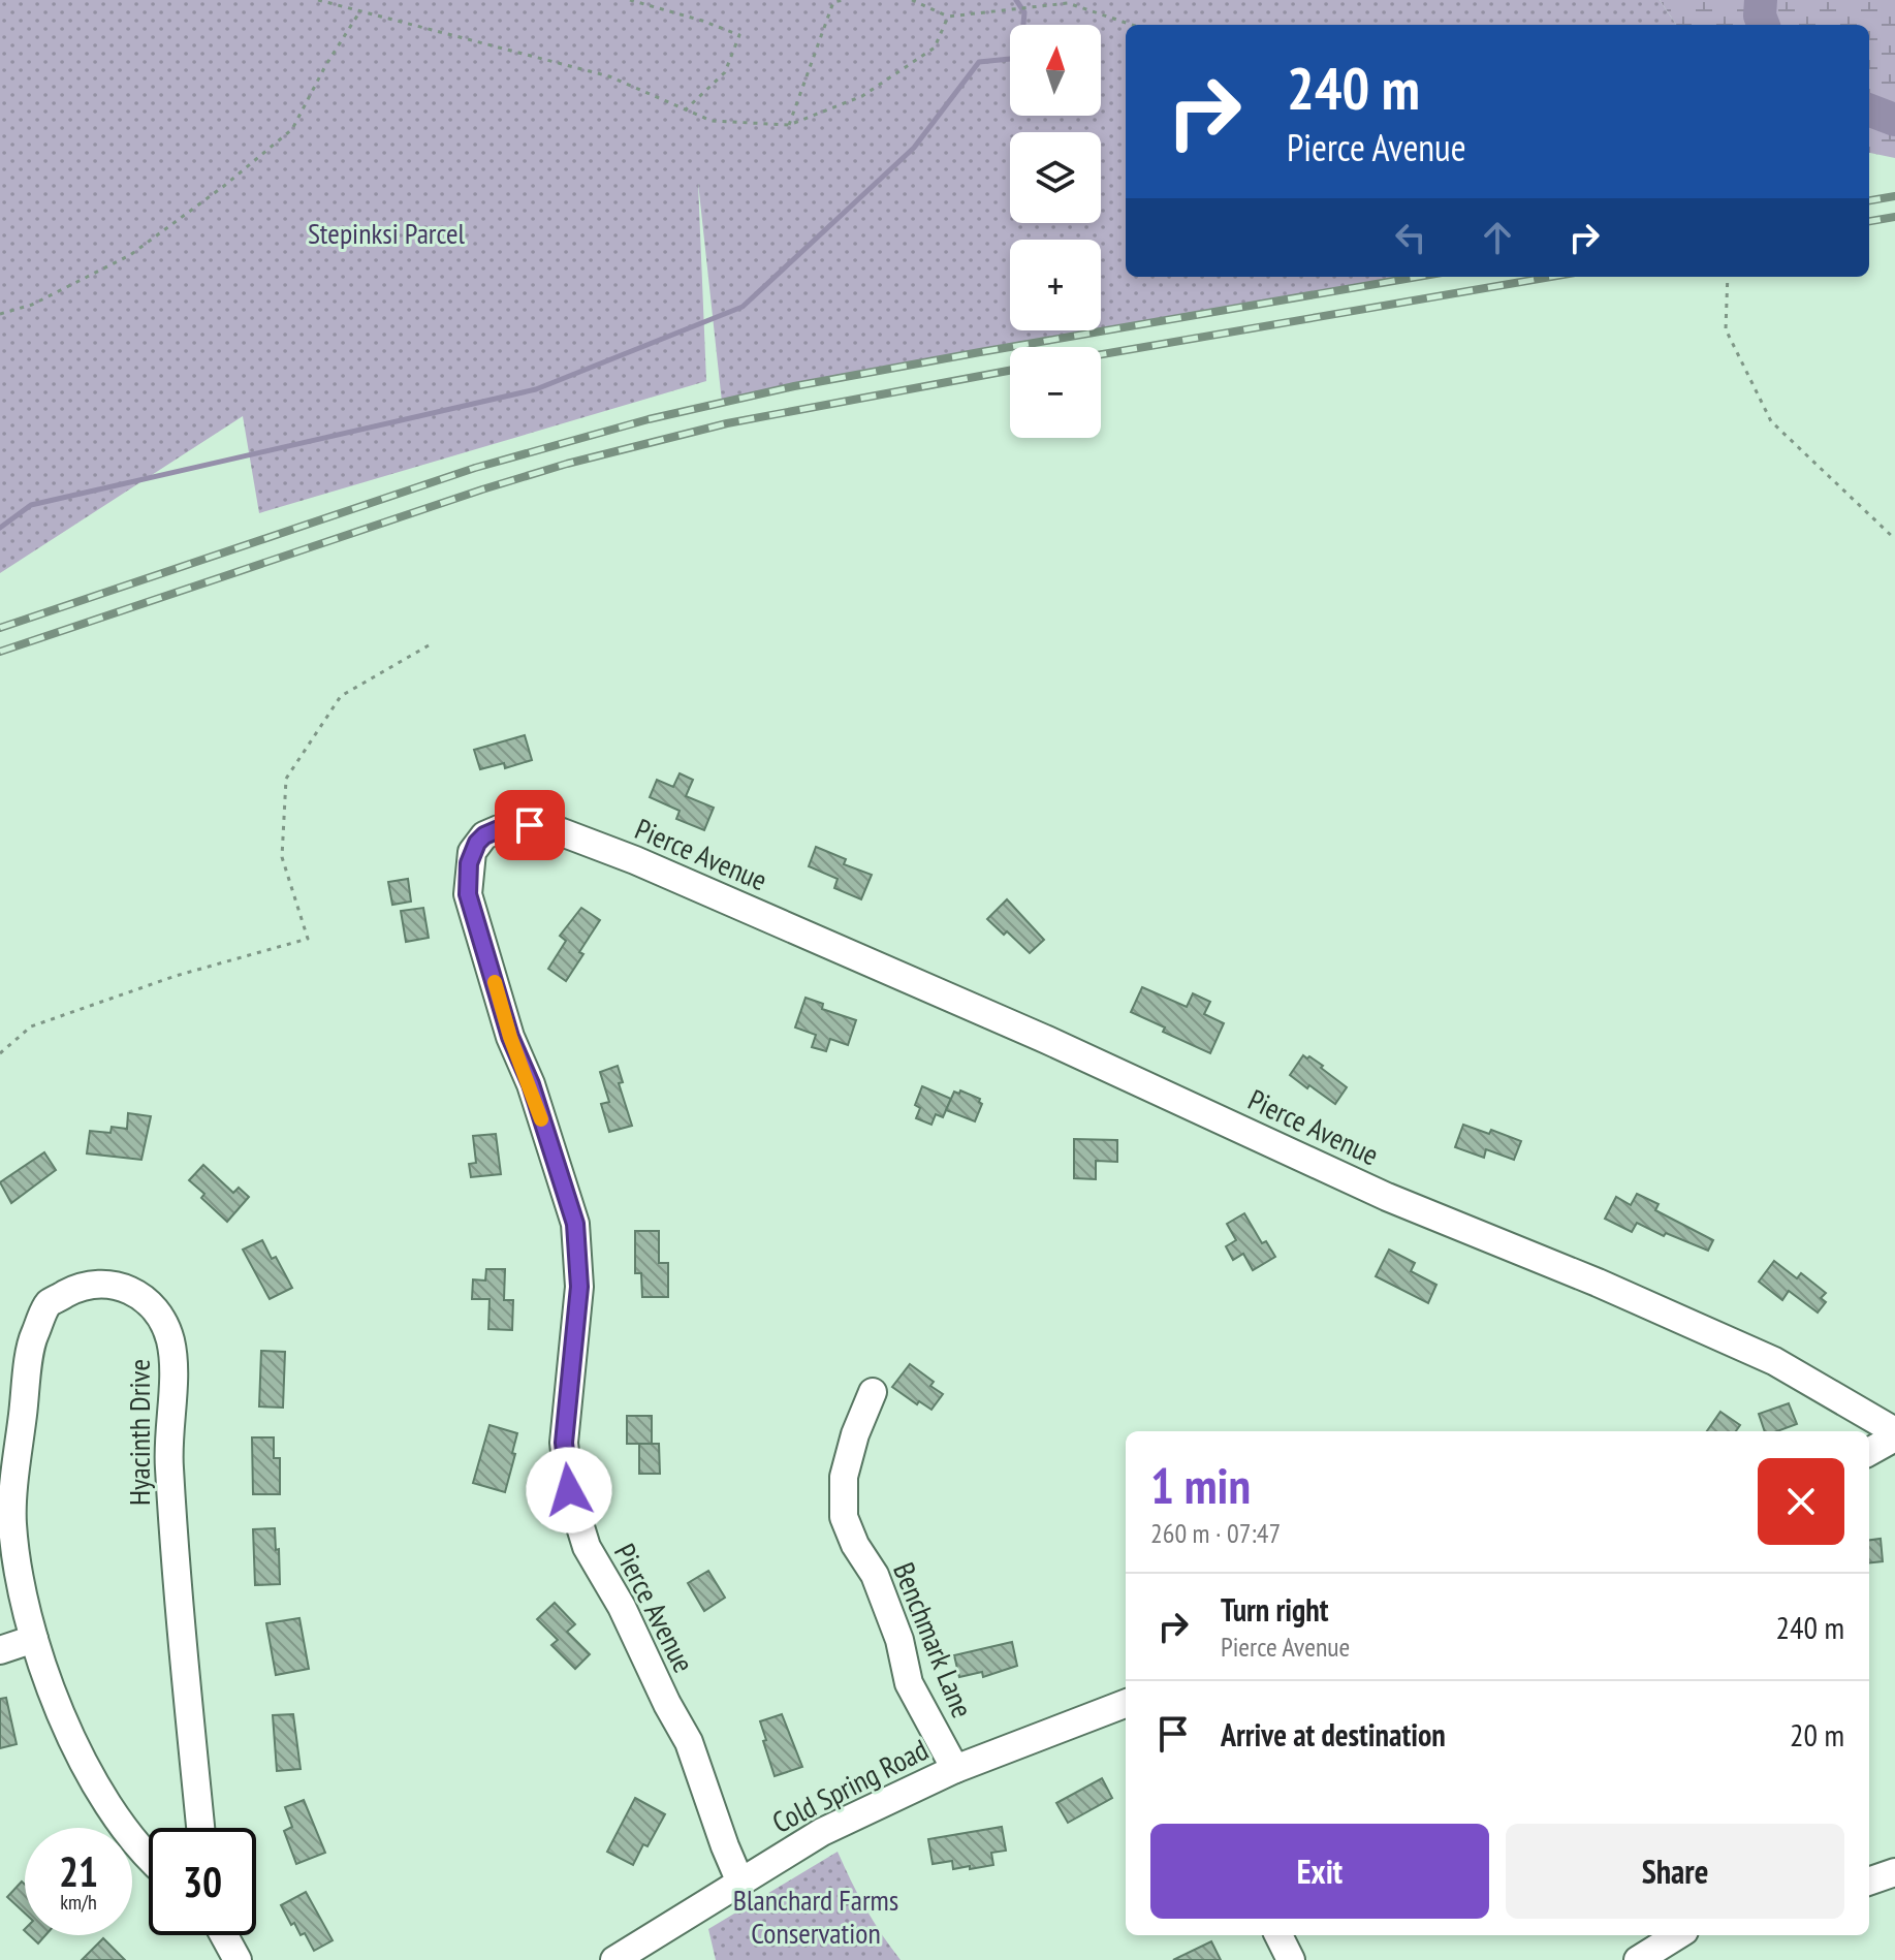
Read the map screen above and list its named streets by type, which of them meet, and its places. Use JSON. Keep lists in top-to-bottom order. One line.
{"streets":{"street":["Pierce Avenue","Hyacinth Drive","Benchmark Lane","Cold Spring Road"]},"crossings":[["Pierce Avenue","Cold Spring Road"],["Benchmark Lane","Cold Spring Road"]],"parks":["Stepinksi Parcel","Blanchard Farms Conservation"],"north":"top","page":{"map_buttons":["+","−"],"turn":["240 m","Pierce Avenue"],"heading":["1 min","260 m · 07:47"],"list":[{"name":"Turn right","note":"Pierce Avenue","value":"240 m"},{"name":"Arrive at destination","value":"20 m"}],"buttons":["Exit","Share"],"speed":"21 km/h","limit":"30"}}
